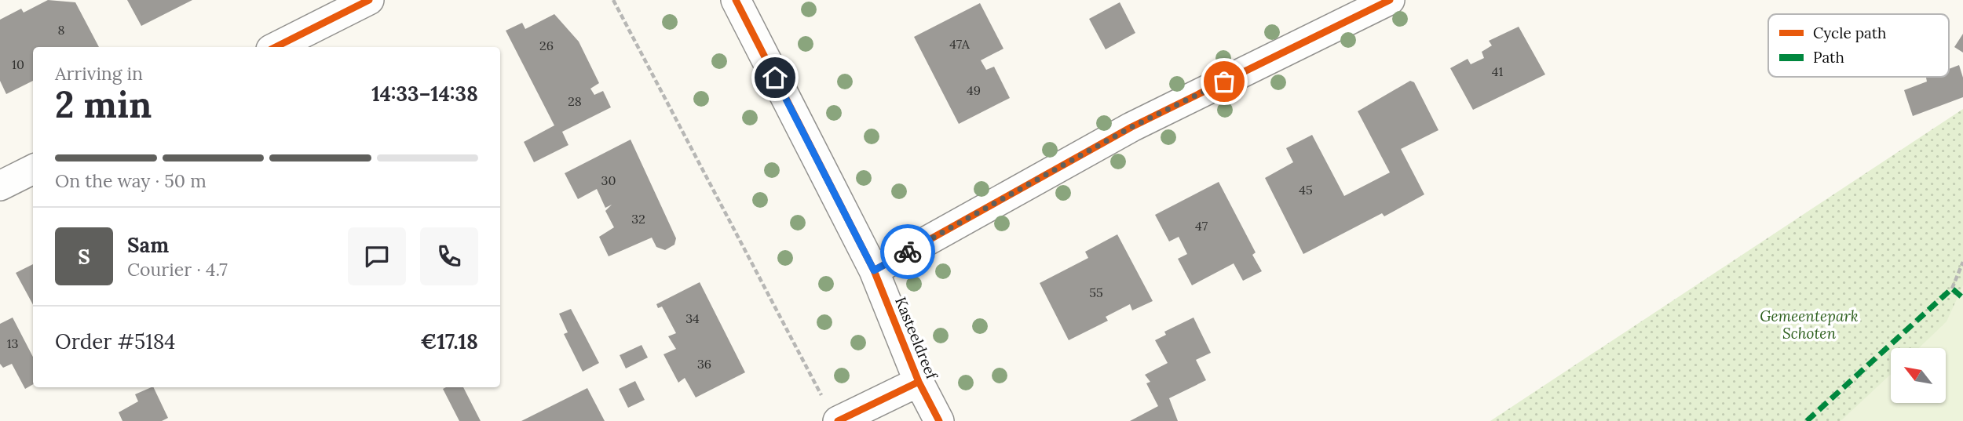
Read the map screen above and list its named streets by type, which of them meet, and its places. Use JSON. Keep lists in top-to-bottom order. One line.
{"streets":{"street":["Kasteeldreef"]},"parks":["Gemeentepark Schoten"],"house_numbers":["8","47A","26","10","41","49","28","30","45","32","47","55","34","13","36"],"legend":["Cycle path","Path"],"north":"top left","page":{"heading":["2 min","Arriving in","14:33–14:38"],"panel":["Sam","Courier · 4.7","Order #5184","€17.18"],"bar":"On the way · 50 m","round":"S"}}
